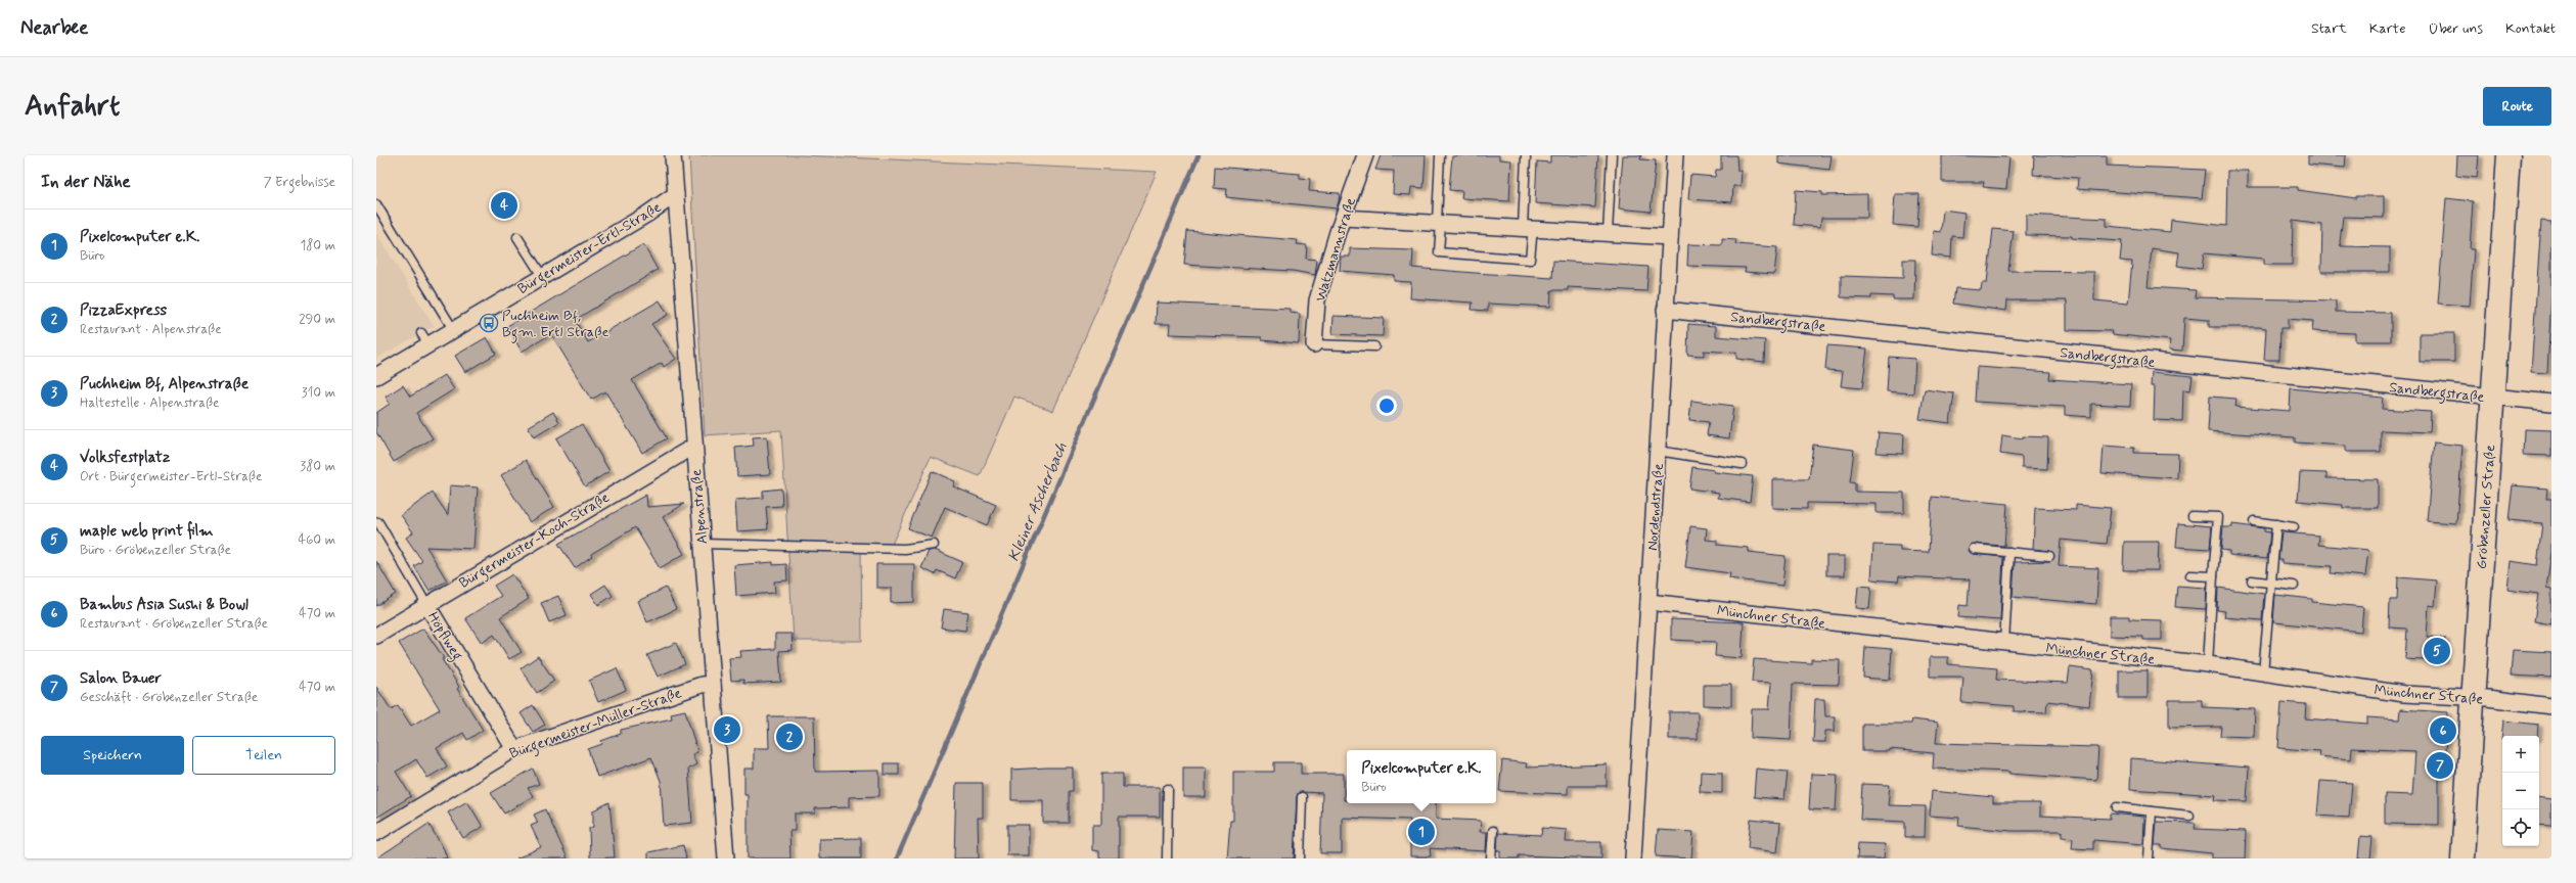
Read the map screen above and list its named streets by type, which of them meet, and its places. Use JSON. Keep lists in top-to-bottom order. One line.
{"streets":{"street":["Bürgermeister-Ertl-Straße","Watzmannstraße","Sandbergstraße","Alpenstraße","Nordendstraße","Gröbenzeller Straße","Bürgermeister-Koch-Straße","Münchner Straße","Höpflweg","Bürgermeister-Müller-Straße"]},"crossings":[["Bürgermeister-Ertl-Straße","Alpenstraße"],["Sandbergstraße","Nordendstraße"],["Sandbergstraße","Gröbenzeller Straße"],["Alpenstraße","Bürgermeister-Koch-Straße"],["Alpenstraße","Bürgermeister-Müller-Straße"],["Nordendstraße","Münchner Straße"],["Gröbenzeller Straße","Münchner Straße"],["Bürgermeister-Koch-Straße","Höpflweg"],["Höpflweg","Bürgermeister-Müller-Straße"]],"water":["Kleiner Ascherbach"],"places":{"bus stop":["Puchheim Bf, Bgm. Ertl Straße"]},"page":{"header":"Nearbee","nav":["Start","Karte","Über uns","Kontakt"],"buttons":["Route",["Speichern","Teilen"]],"title":"Anfahrt","heading":["In der Nähe","7 Ergebnisse"],"pins":["4","5","3","6","2","7","1"],"list":[{"mark":"1","name":"Pixelcomputer e.K.","note":"Büro","value":"180 m"},{"mark":"2","name":"PizzaExpress","note":"Restaurant · Alpenstraße","value":"290 m"},{"mark":"3","name":"Puchheim Bf, Alpenstraße","note":"Haltestelle · Alpenstraße","value":"310 m"},{"mark":"4","name":"Volksfestplatz","note":"Ort · Bürgermeister-Ertl-Straße","value":"380 m"},{"mark":"5","name":"maple web print film","note":"Büro · Gröbenzeller Straße","value":"460 m"},{"mark":"6","name":"Bambus Asia Sushi & Bowl","note":"Restaurant · Gröbenzeller Straße","value":"470 m"},{"mark":"7","name":"Salon Bauer","note":"Geschäft · Gröbenzeller Straße","value":"470 m"}],"map_buttons":["+","−"],"popup":["Pixelcomputer e.K.","Büro"]}}
